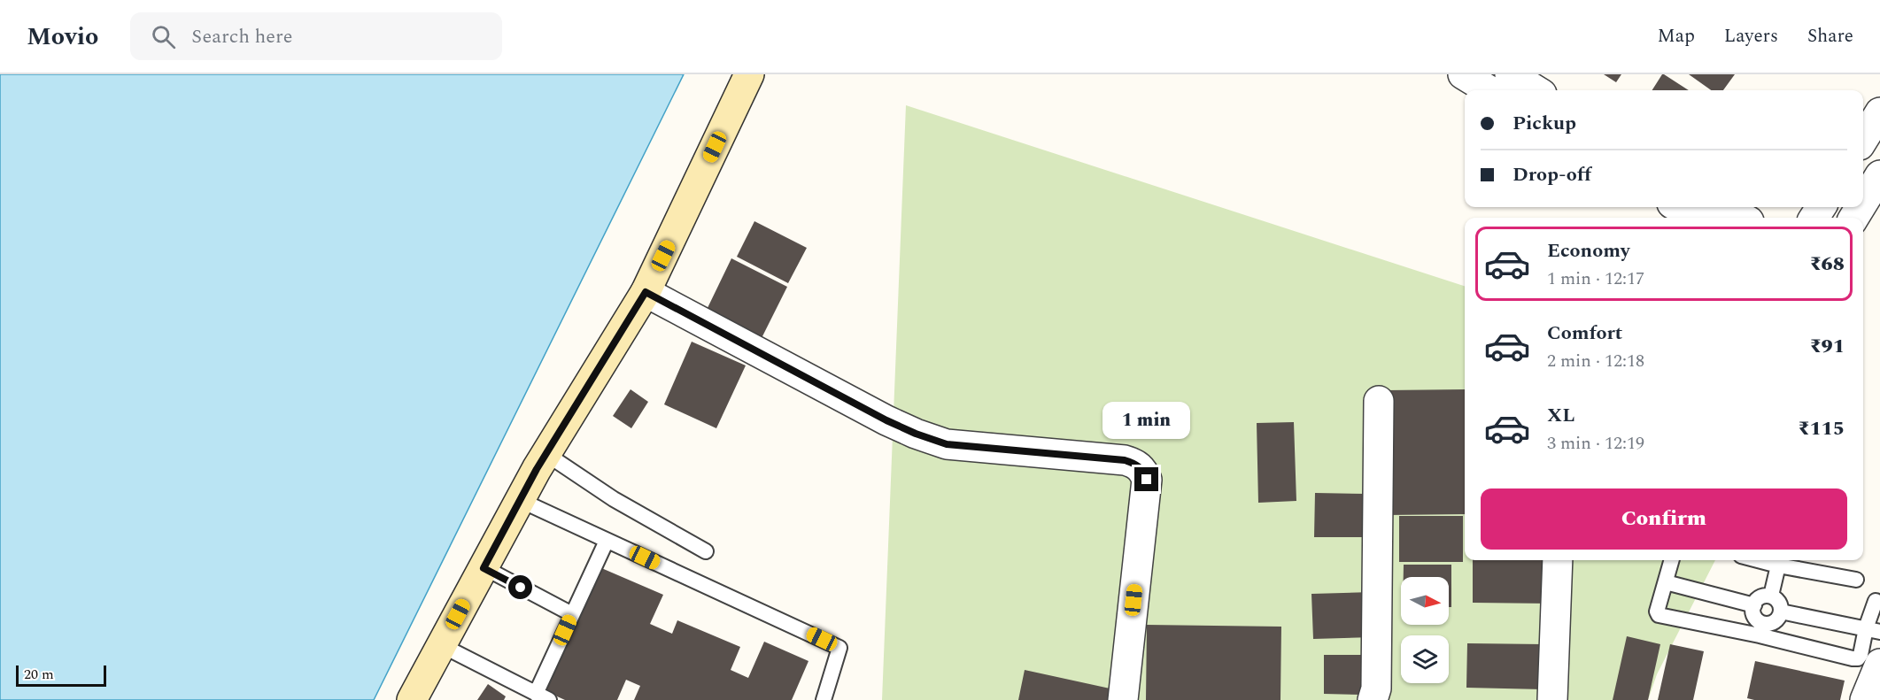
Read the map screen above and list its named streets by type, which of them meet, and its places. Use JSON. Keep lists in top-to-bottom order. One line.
{"scale_bar":"20 m","north":"right","page":{"header":"Movio","search":"Search here","nav":["Map","Layers","Share"],"banner":["Pickup","Drop-off"],"list":[{"name":"Economy","note":"1 min · 12:17","value":"₹68"},{"name":"Comfort","note":"2 min · 12:18","value":"₹91"},{"name":"XL","note":"3 min · 12:19","value":"₹115"}],"bubble":"1 min","buttons":"Confirm","scale":"20 m"}}
